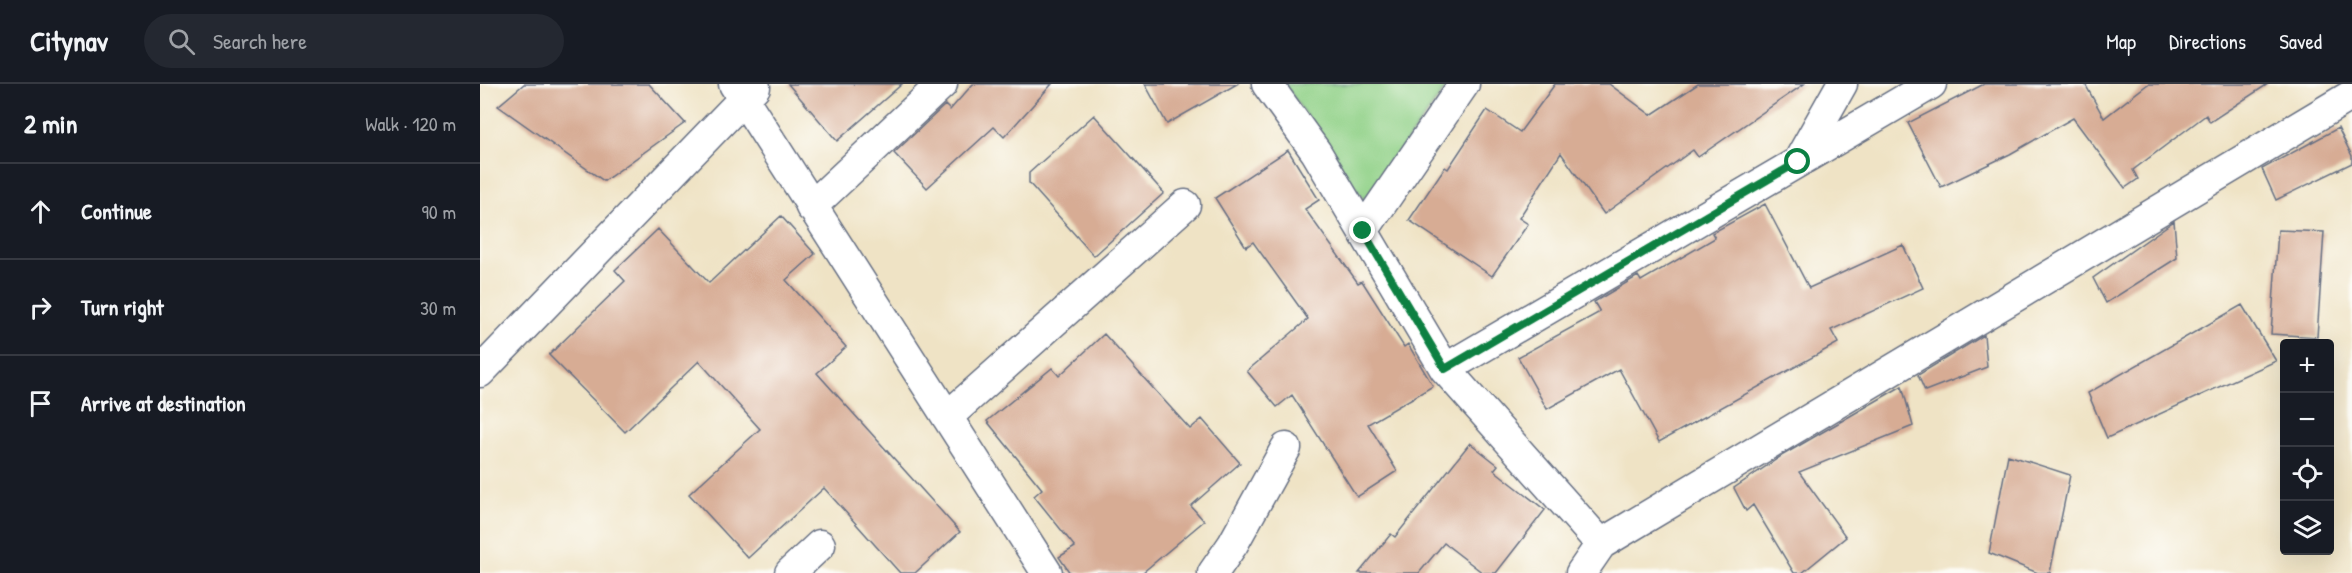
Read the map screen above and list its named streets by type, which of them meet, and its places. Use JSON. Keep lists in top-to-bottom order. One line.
{"page":{"header":"Citynav","search":"Search here","nav":["Map","Directions","Saved"],"heading":["2 min","Walk · 120 m"],"list":[["Continue","90 m"],["Turn right","30 m"],"Arrive at destination"],"map_buttons":["+","−"]}}
